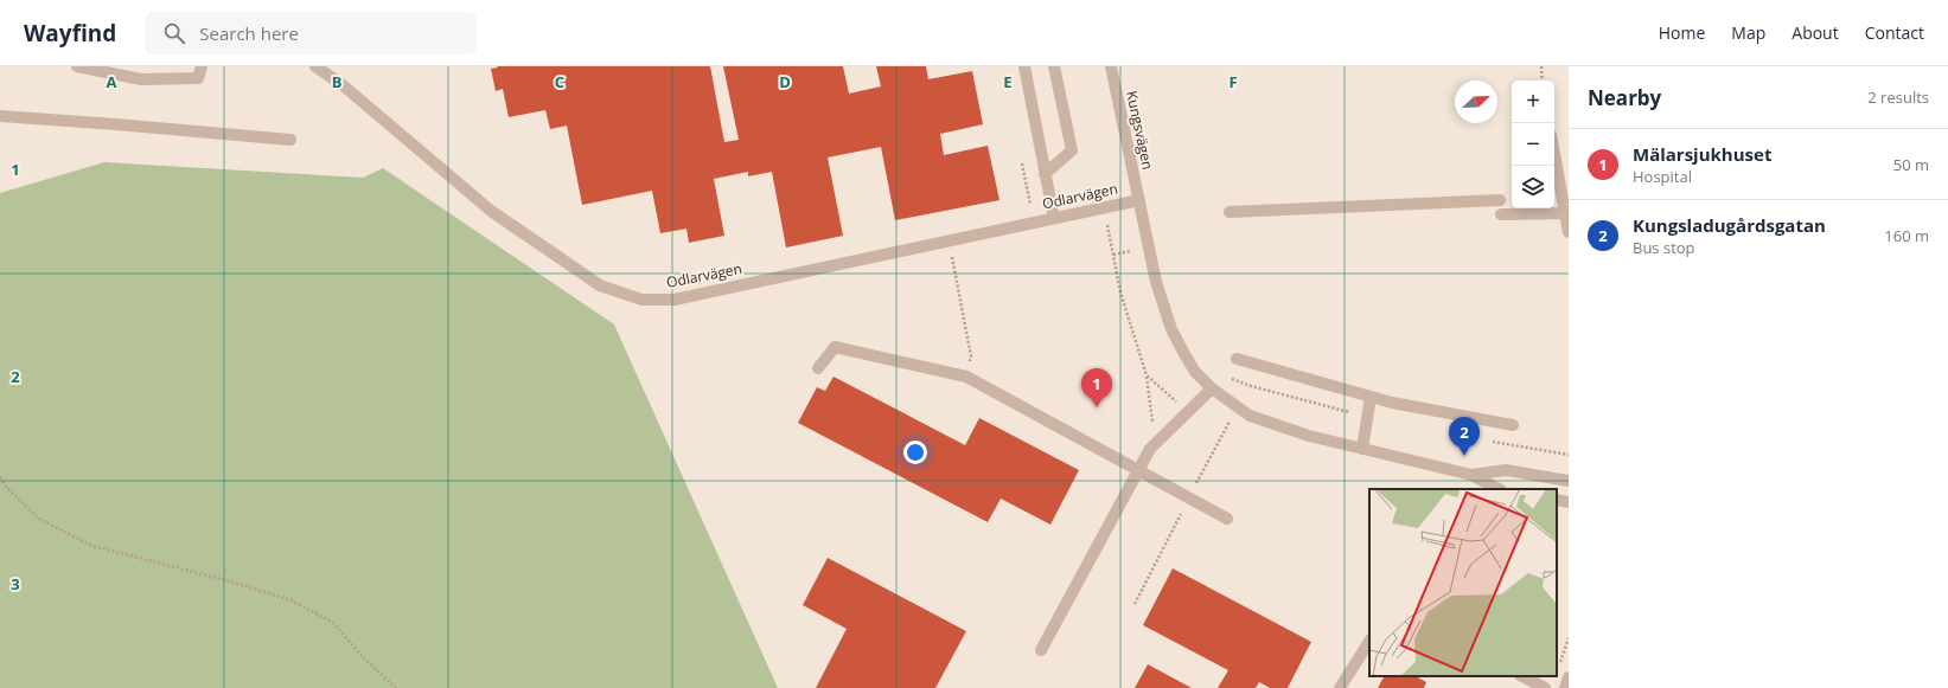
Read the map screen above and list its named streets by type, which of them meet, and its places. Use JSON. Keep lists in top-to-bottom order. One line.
{"streets":{"street":["Kungsvägen","Odlarvägen"]},"crossings":[["Kungsvägen","Odlarvägen"]],"north":"top right","page":{"header":"Wayfind","search":"Search here","nav":["Home","Map","About","Contact"],"heading":["Nearby","2 results"],"map_buttons":["+","−"],"list":[{"mark":"1","name":"Mälarsjukhuset","note":"Hospital","value":"50 m"},{"mark":"2","name":"Kungsladugårdsgatan","note":"Bus stop","value":"160 m"}],"pins":["1","2"]},"grid":{"columns":["A","B","C","D","E","F"],"rows":["1","2","3"]}}
